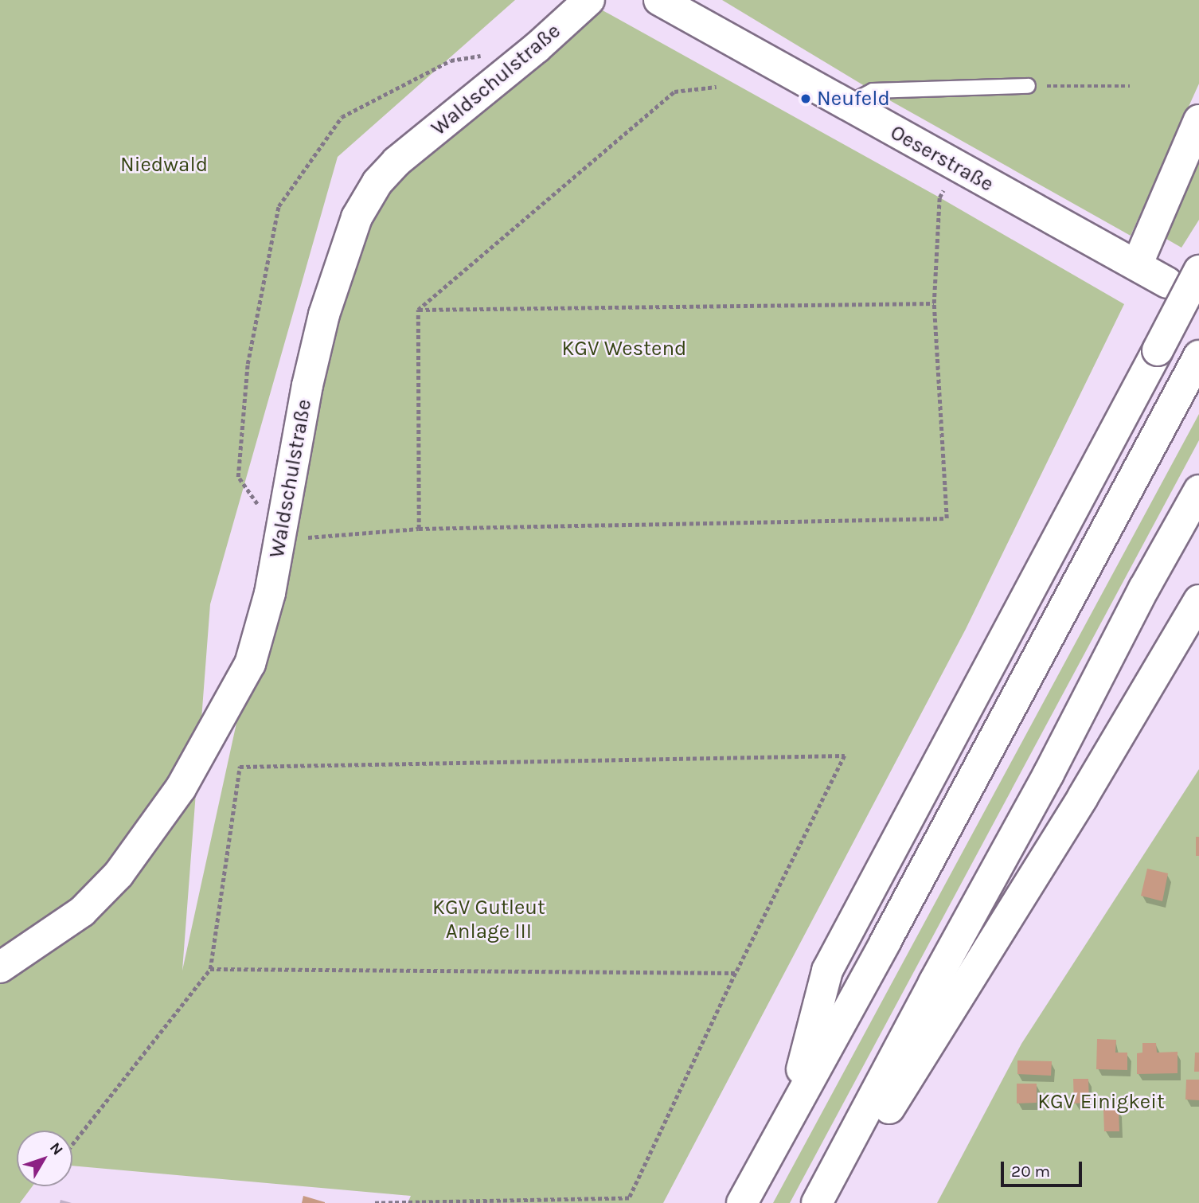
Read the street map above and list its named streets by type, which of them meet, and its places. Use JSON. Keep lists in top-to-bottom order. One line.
{"streets":{"main road":["Waldschulstraße","Oeserstraße"]},"parks":["Niedwald","KGV Westend","KGV Gutleut Anlage III","KGV Einigkeit"],"places":["Neufeld"],"scale_bar":"20 m","north":"top right"}
